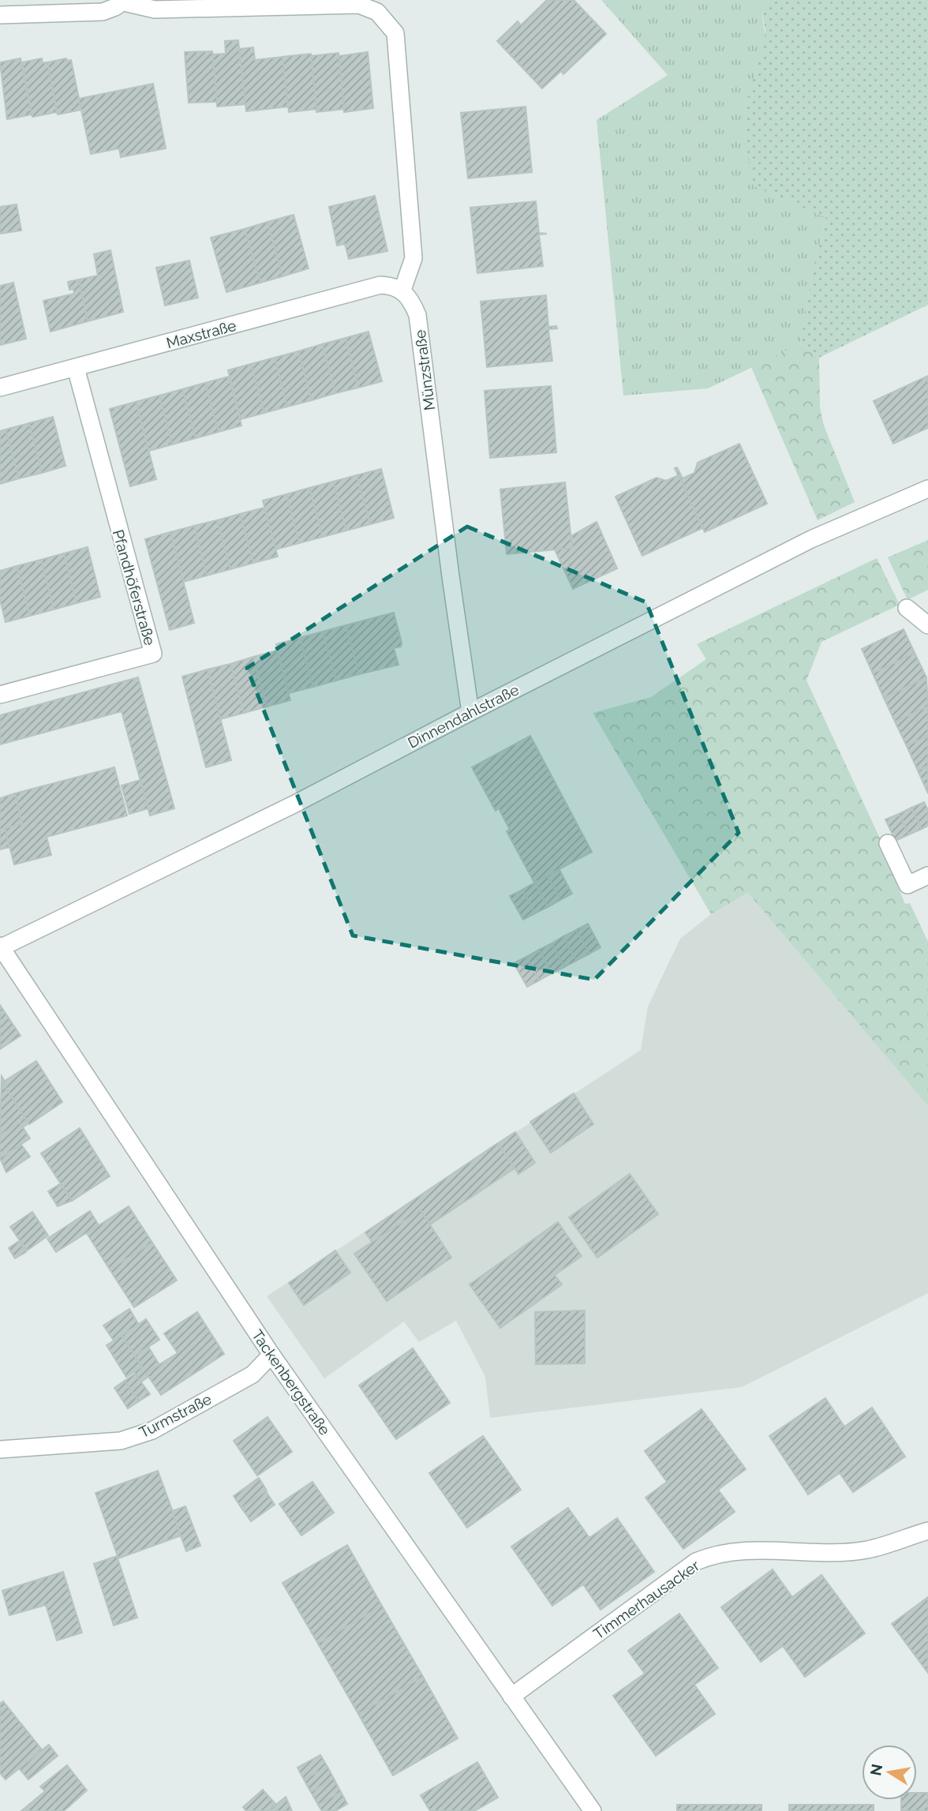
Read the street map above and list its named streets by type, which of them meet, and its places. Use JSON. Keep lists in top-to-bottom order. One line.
{"streets":{"street":["Maxstraße","Münzstraße","Pfandhöferstraße","Dinnendahlstraße","Tackenbergstraße","Turmstraße","Timmerhausacker"]},"crossings":[["Maxstraße","Münzstraße"],["Maxstraße","Pfandhöferstraße"],["Münzstraße","Dinnendahlstraße"],["Dinnendahlstraße","Tackenbergstraße"],["Tackenbergstraße","Turmstraße"],["Tackenbergstraße","Timmerhausacker"]],"north":"left"}
